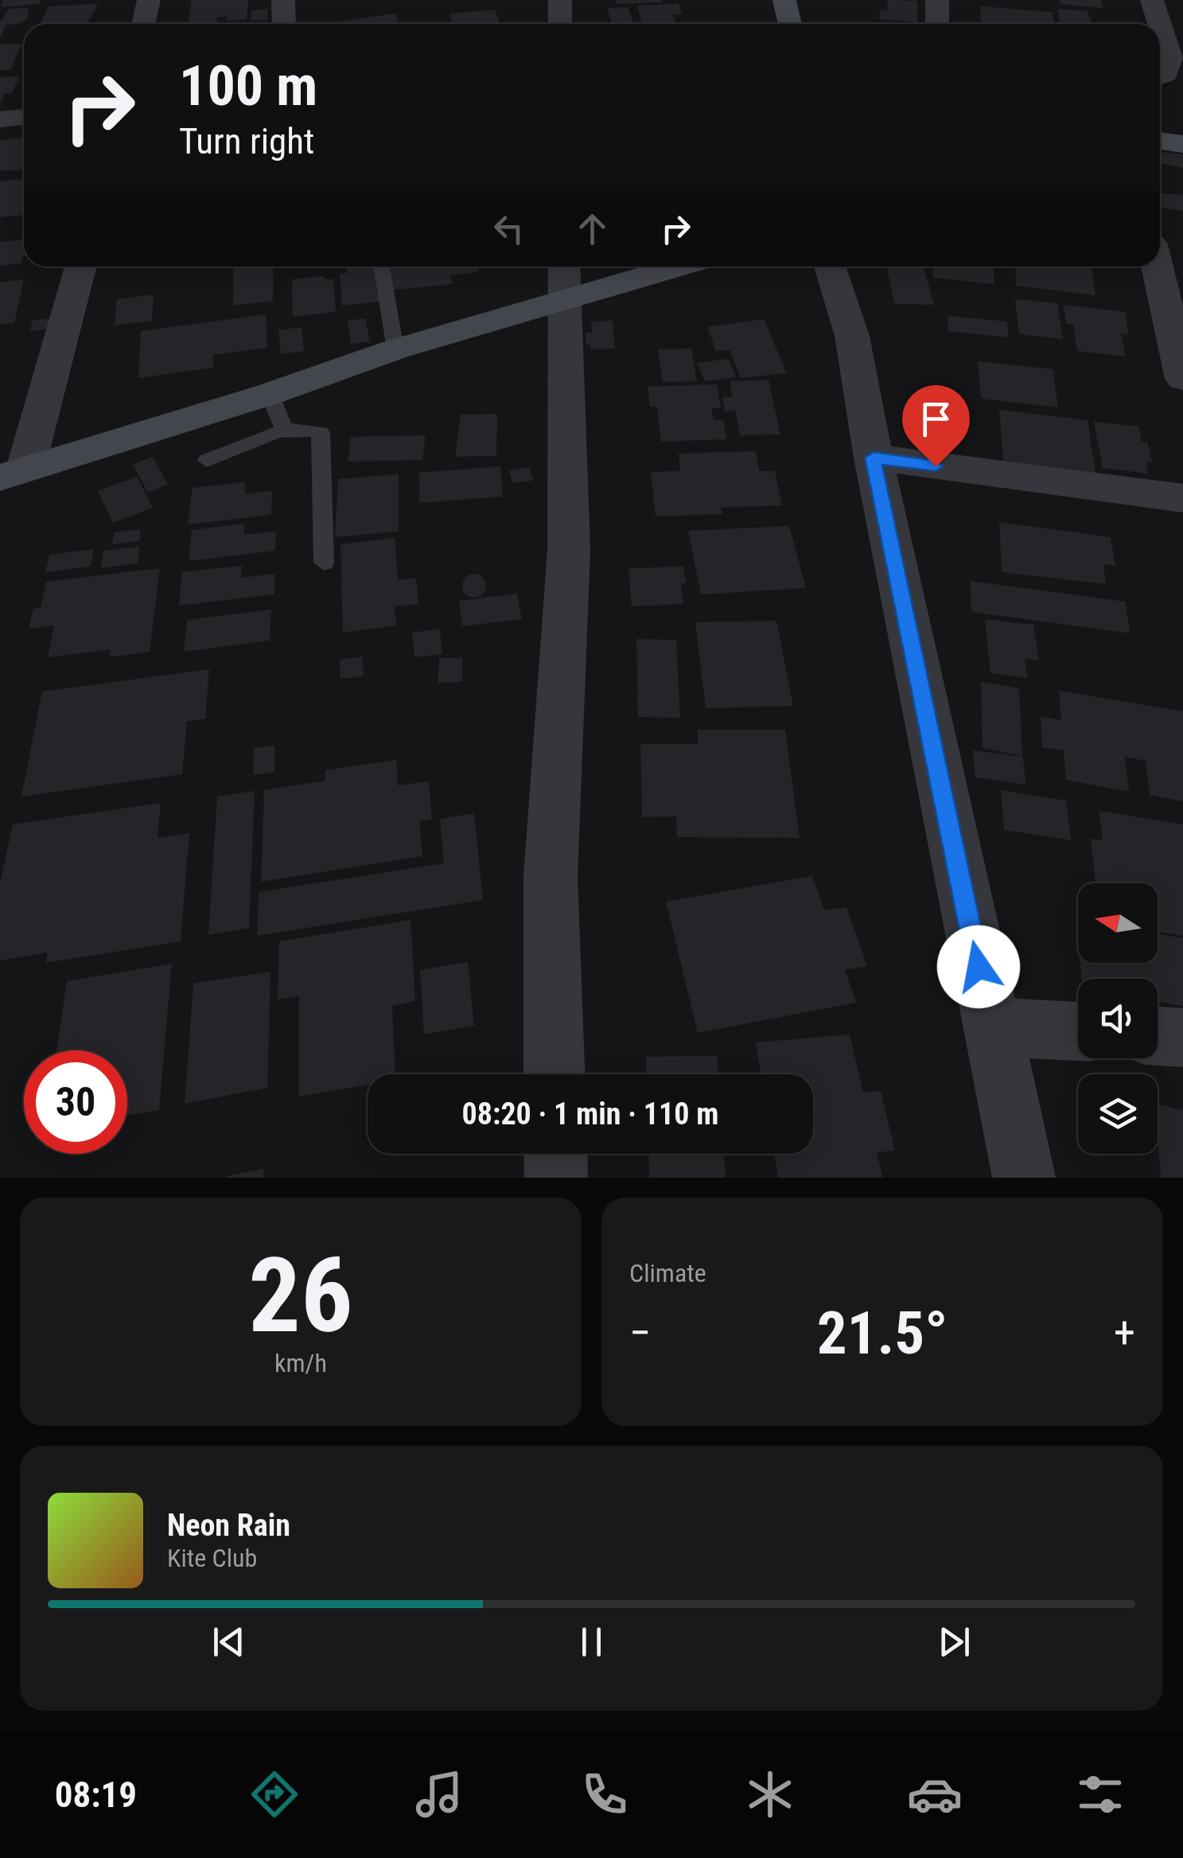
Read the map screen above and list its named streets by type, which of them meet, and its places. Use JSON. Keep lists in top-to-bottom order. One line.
{"north":"left","page":{"turn":["100 m","Turn right"],"limit":"30","trip":"08:20 · 1 min · 110 m","tile":[["26","km/h"],"Climate"],"heat":["−","21.5°","+"],"song":["Neon Rain","Kite Club"],"tabs":"08:19"}}
